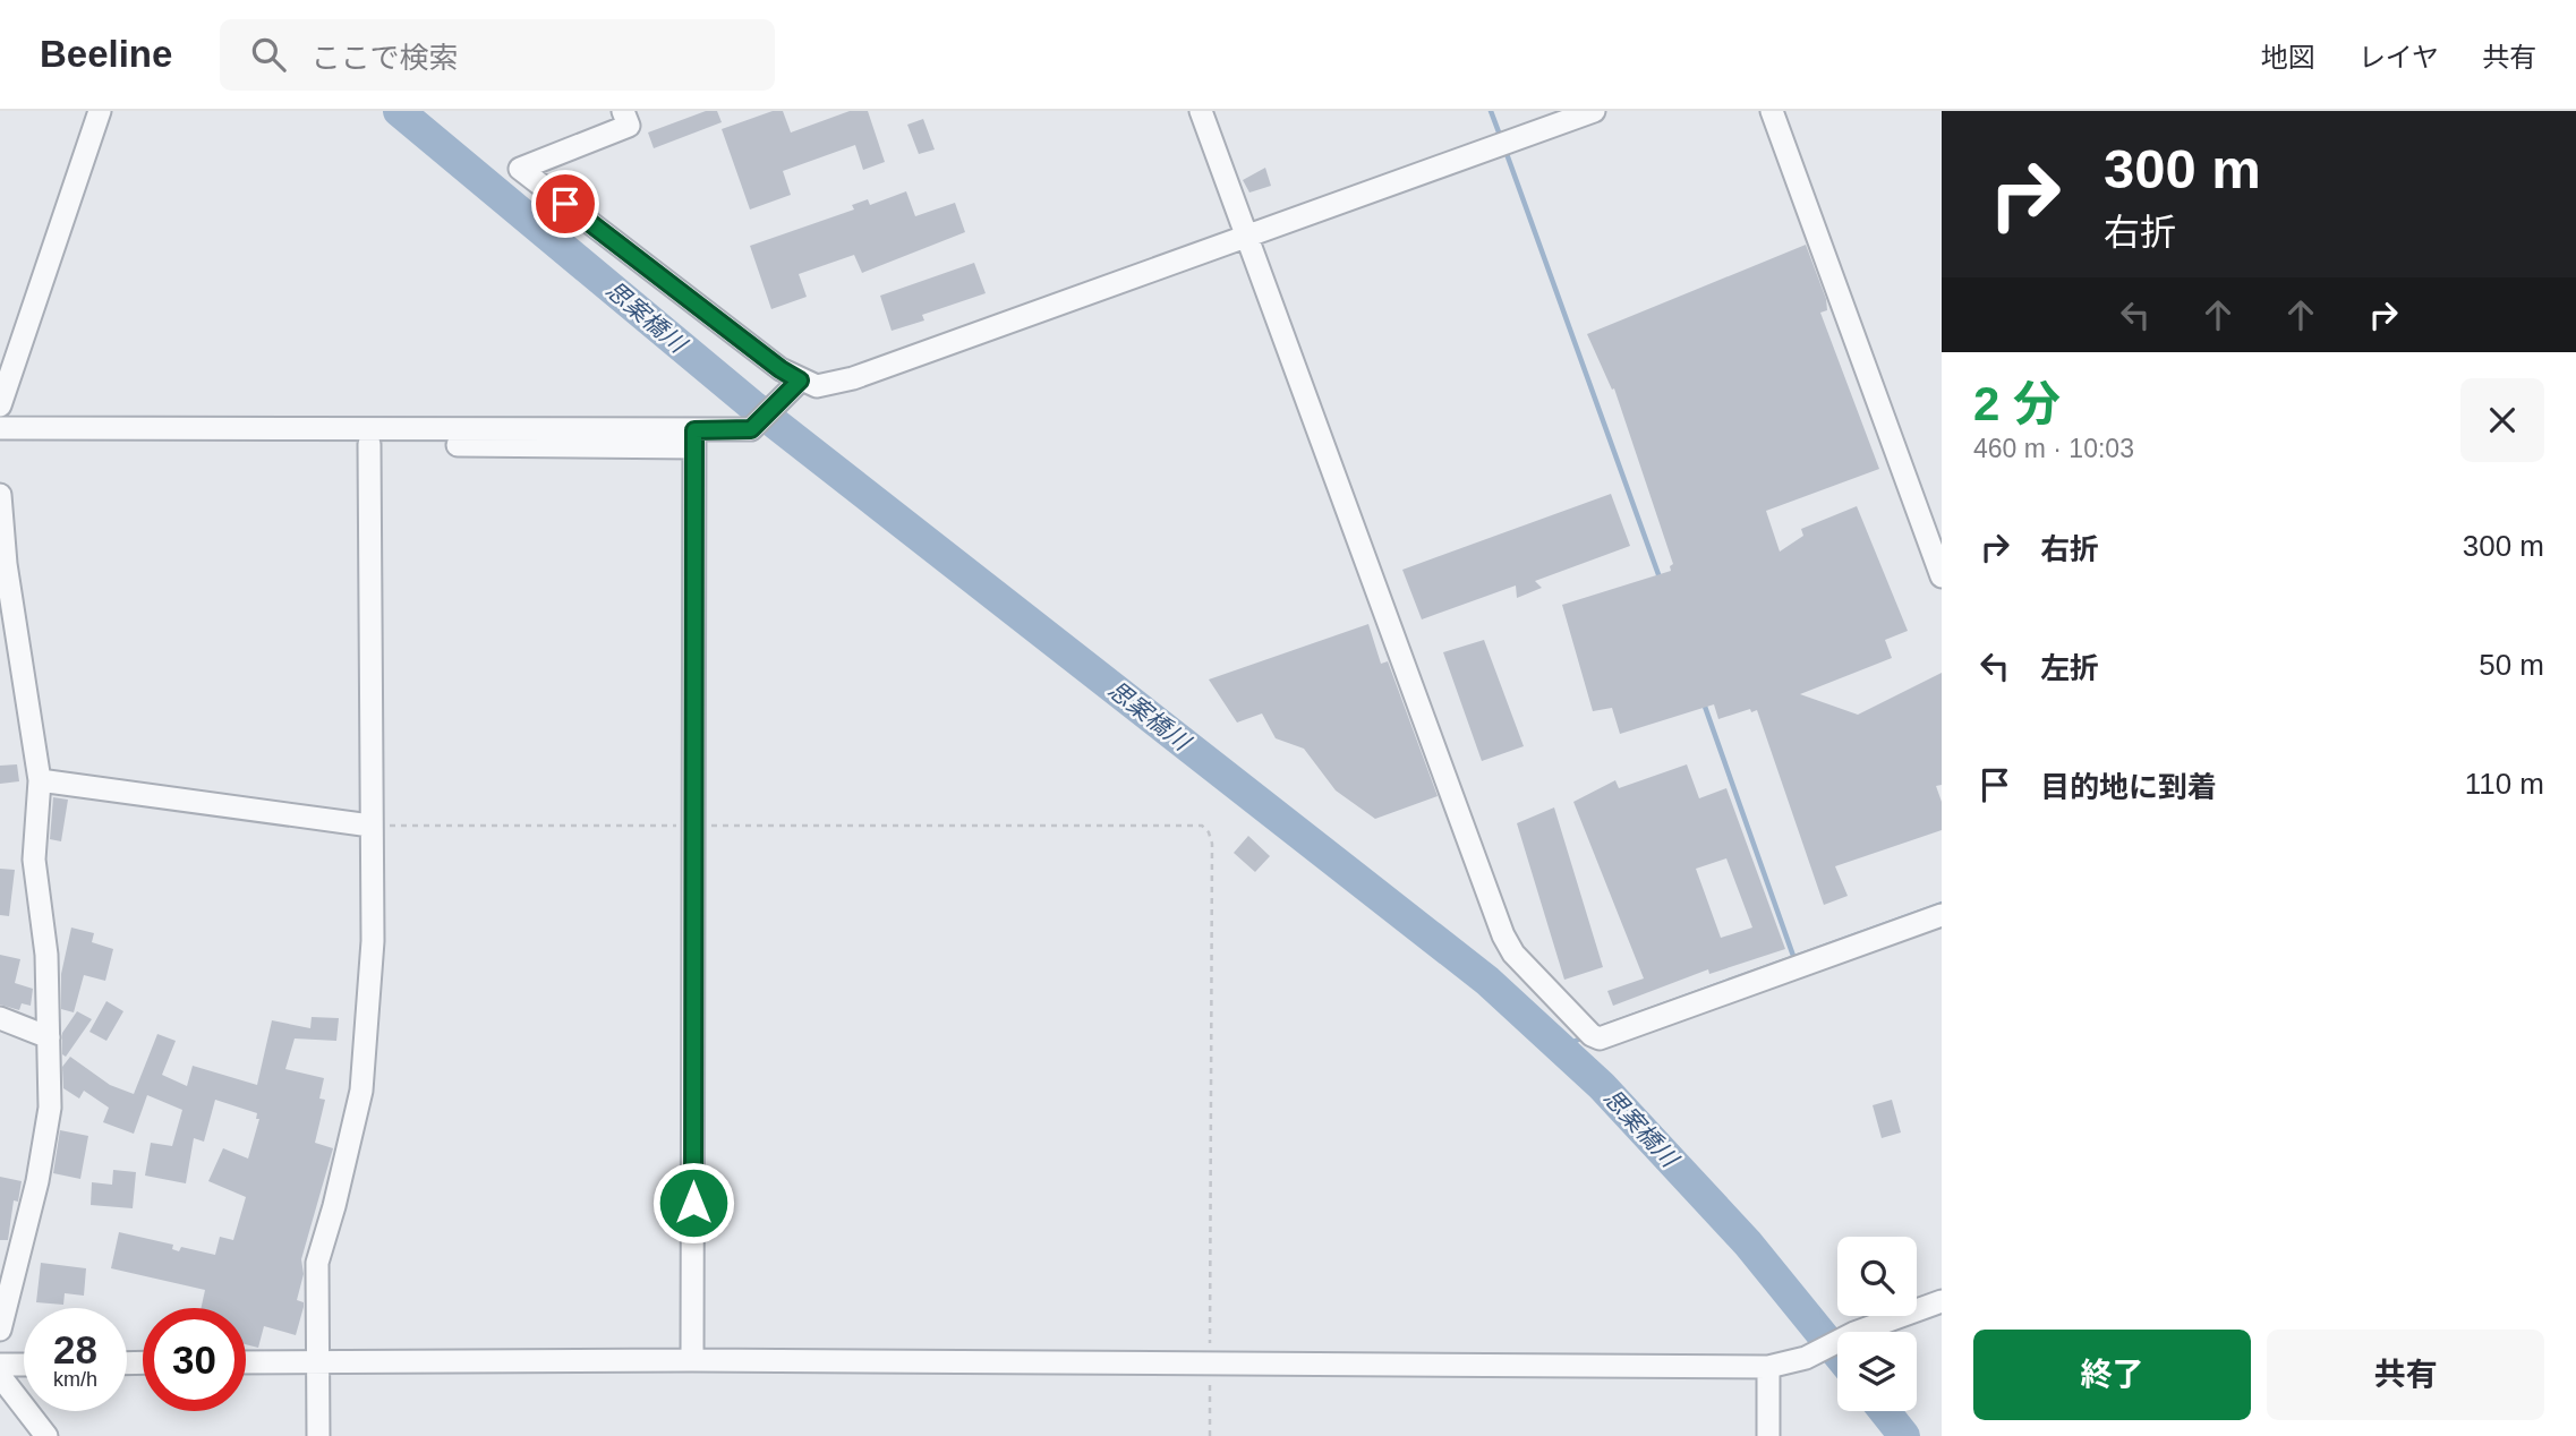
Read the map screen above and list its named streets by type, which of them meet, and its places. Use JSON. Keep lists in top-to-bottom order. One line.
{"water":["思案橋川"],"page":{"header":"Beeline","search":"ここで検索","nav":["地図","レイヤ","共有"],"turn":["300 m","右折"],"heading":["2 分","460 m · 10:03"],"list":[{"name":"右折","value":"300 m"},{"name":"左折","value":"50 m"},{"name":"目的地に到着","value":"110 m"}],"speed":"28 km/h","limit":"30","buttons":["終了","共有"]}}
